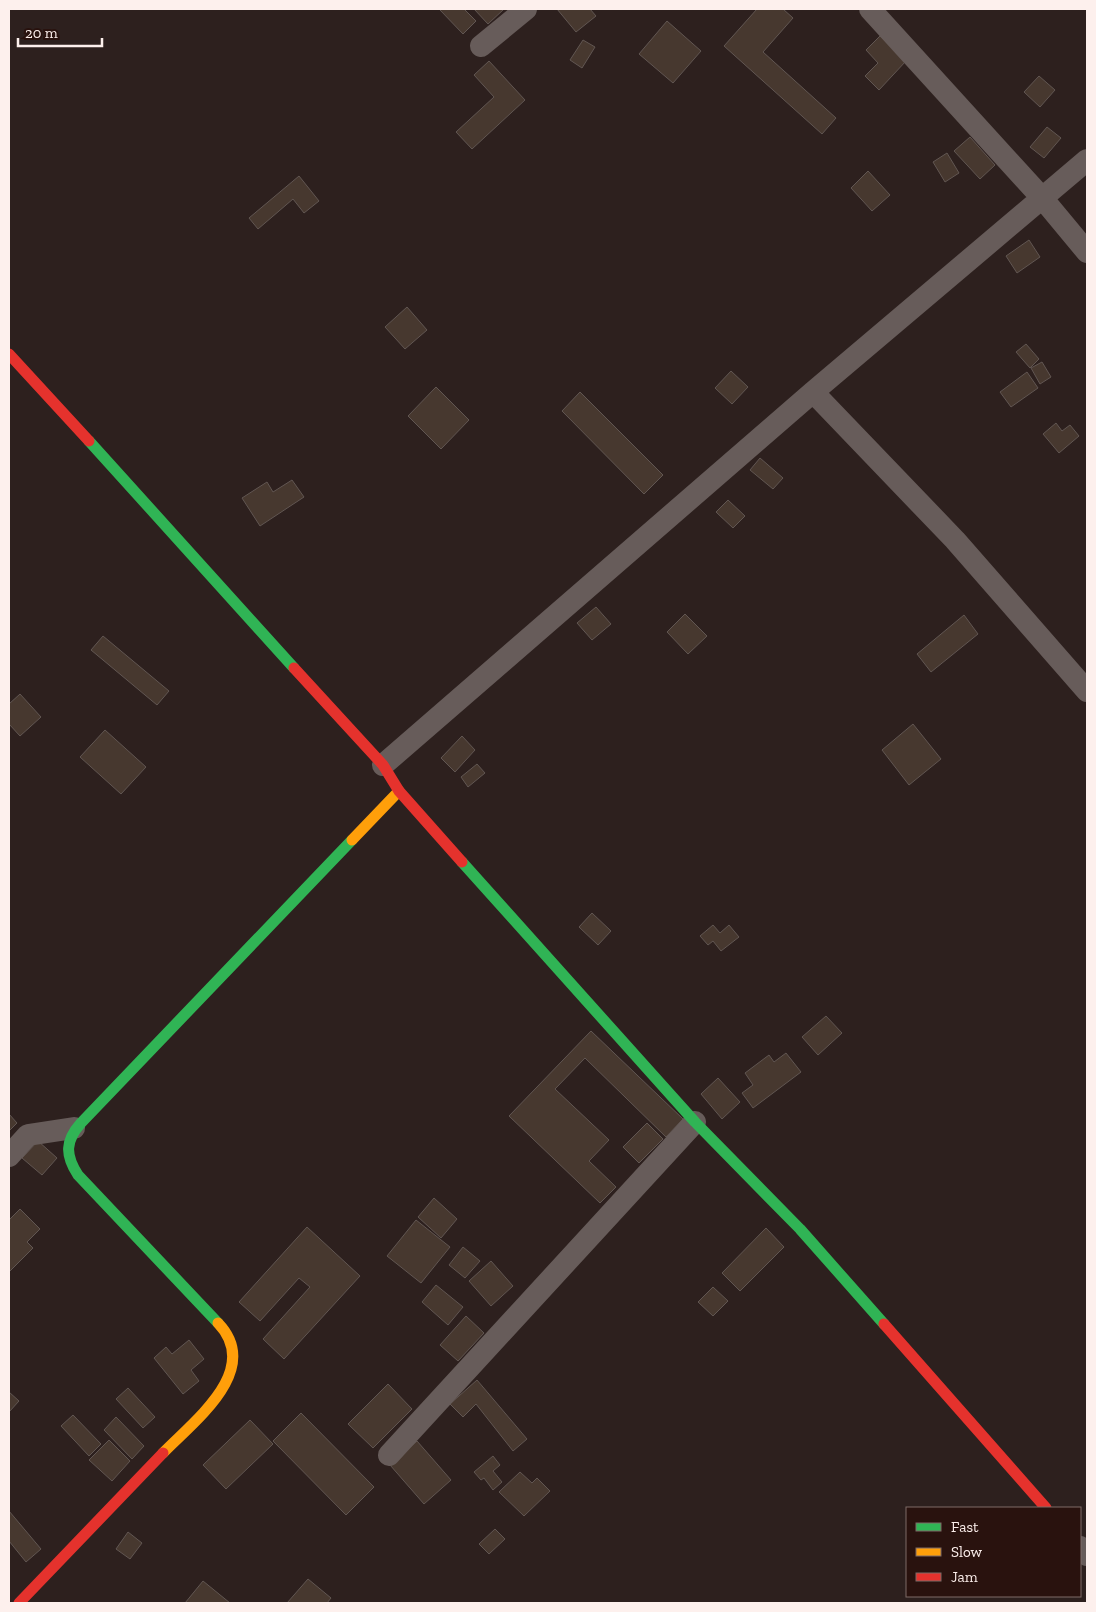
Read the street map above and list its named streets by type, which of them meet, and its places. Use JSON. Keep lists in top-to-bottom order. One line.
{"legend":["Fast","Slow","Jam"],"scale_bar":"20 m"}
